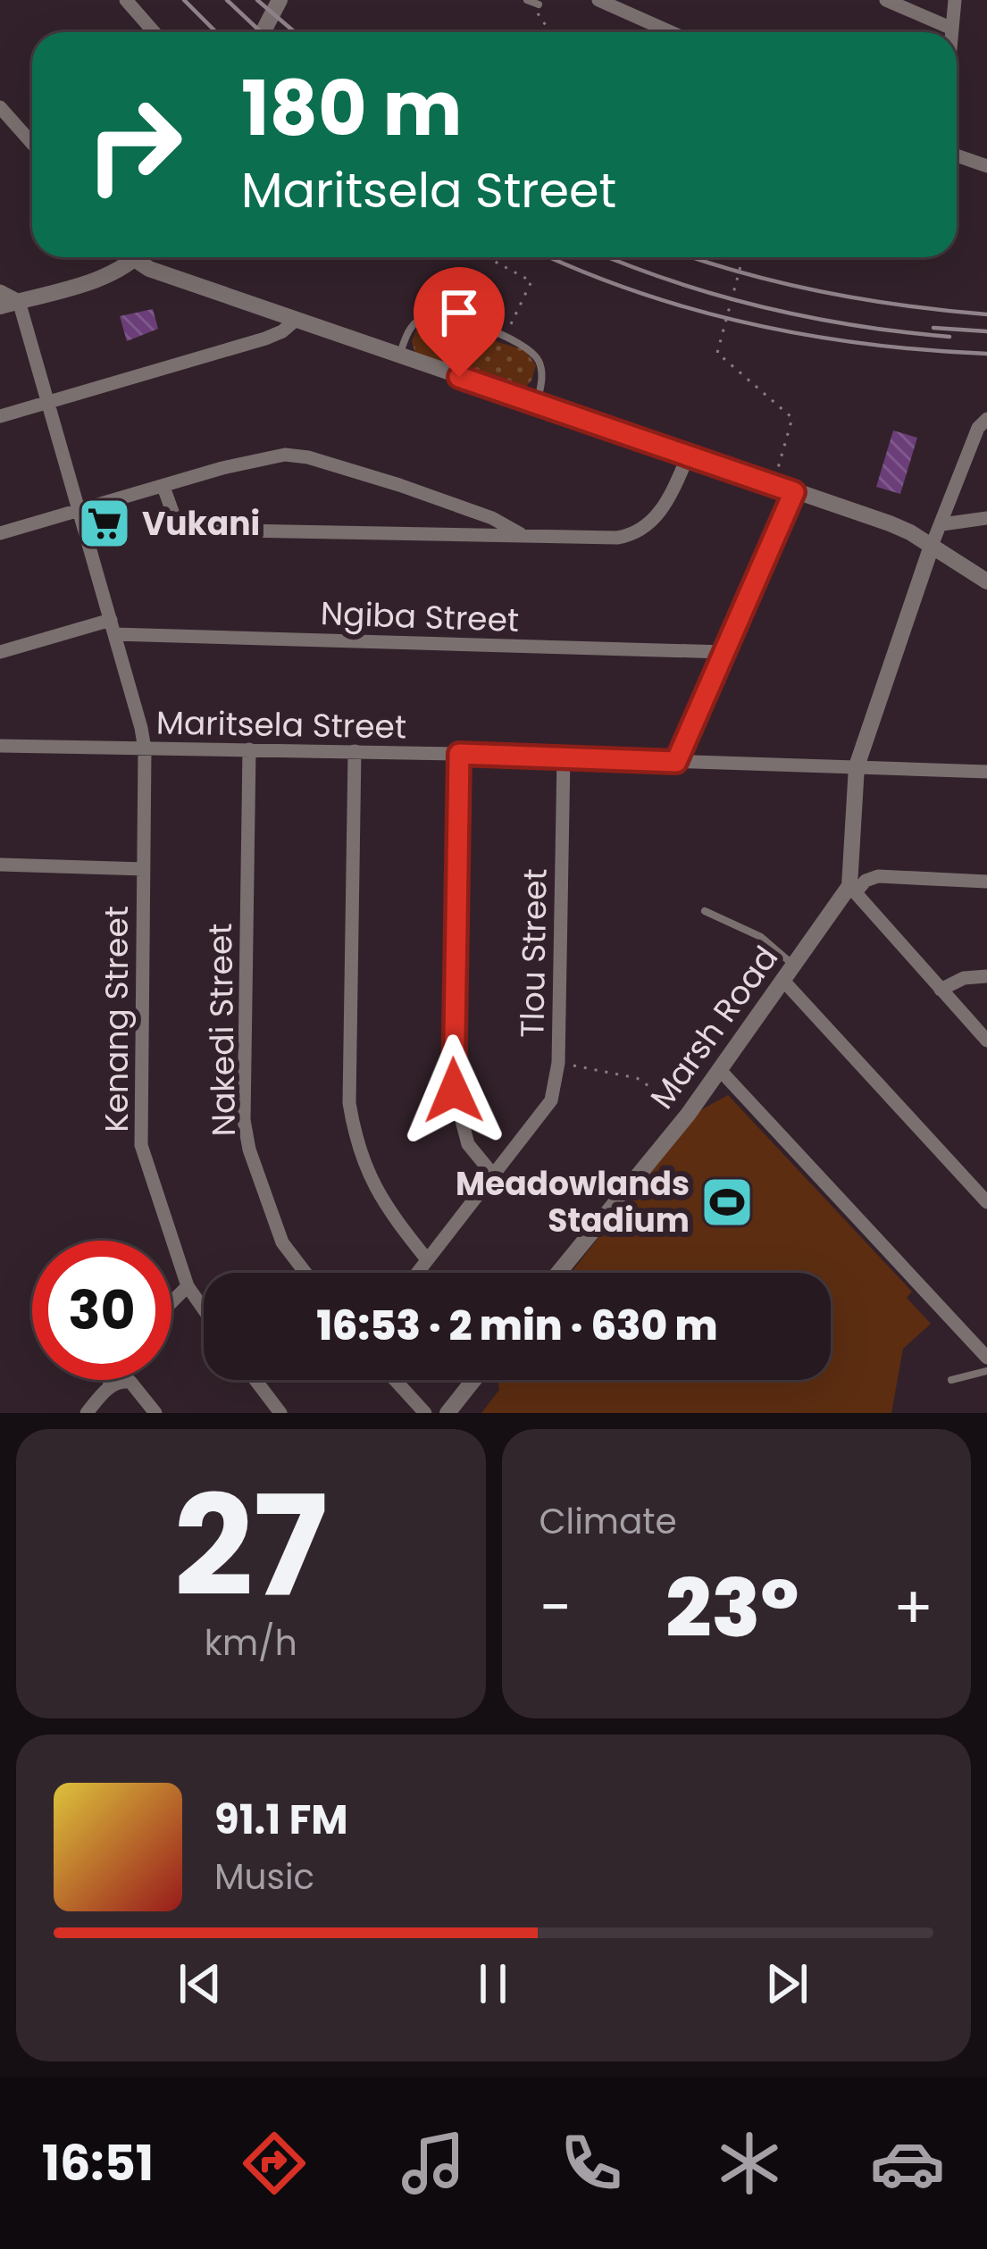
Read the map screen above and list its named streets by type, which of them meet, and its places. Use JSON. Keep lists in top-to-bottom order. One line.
{"streets":{"street":["Ngiba Street","Maritsela Street","Tlou Street","Kenang Street","Marsh Road","Nakedi Street"]},"crossings":[["Ngiba Street","Kenang Street"],["Maritsela Street","Tlou Street"],["Maritsela Street","Kenang Street"],["Maritsela Street","Nakedi Street"]],"places":{"supermarket":["Vukani"],"sports":["Meadowlands Stadium"]},"page":{"turn":["180 m","Maritsela Street"],"limit":"30","trip":"16:53 · 2 min · 630 m","tile":[["27","km/h"],"Climate"],"heat":["−","23°","+"],"song":["91.1 FM","Music"],"tabs":"16:51"}}
